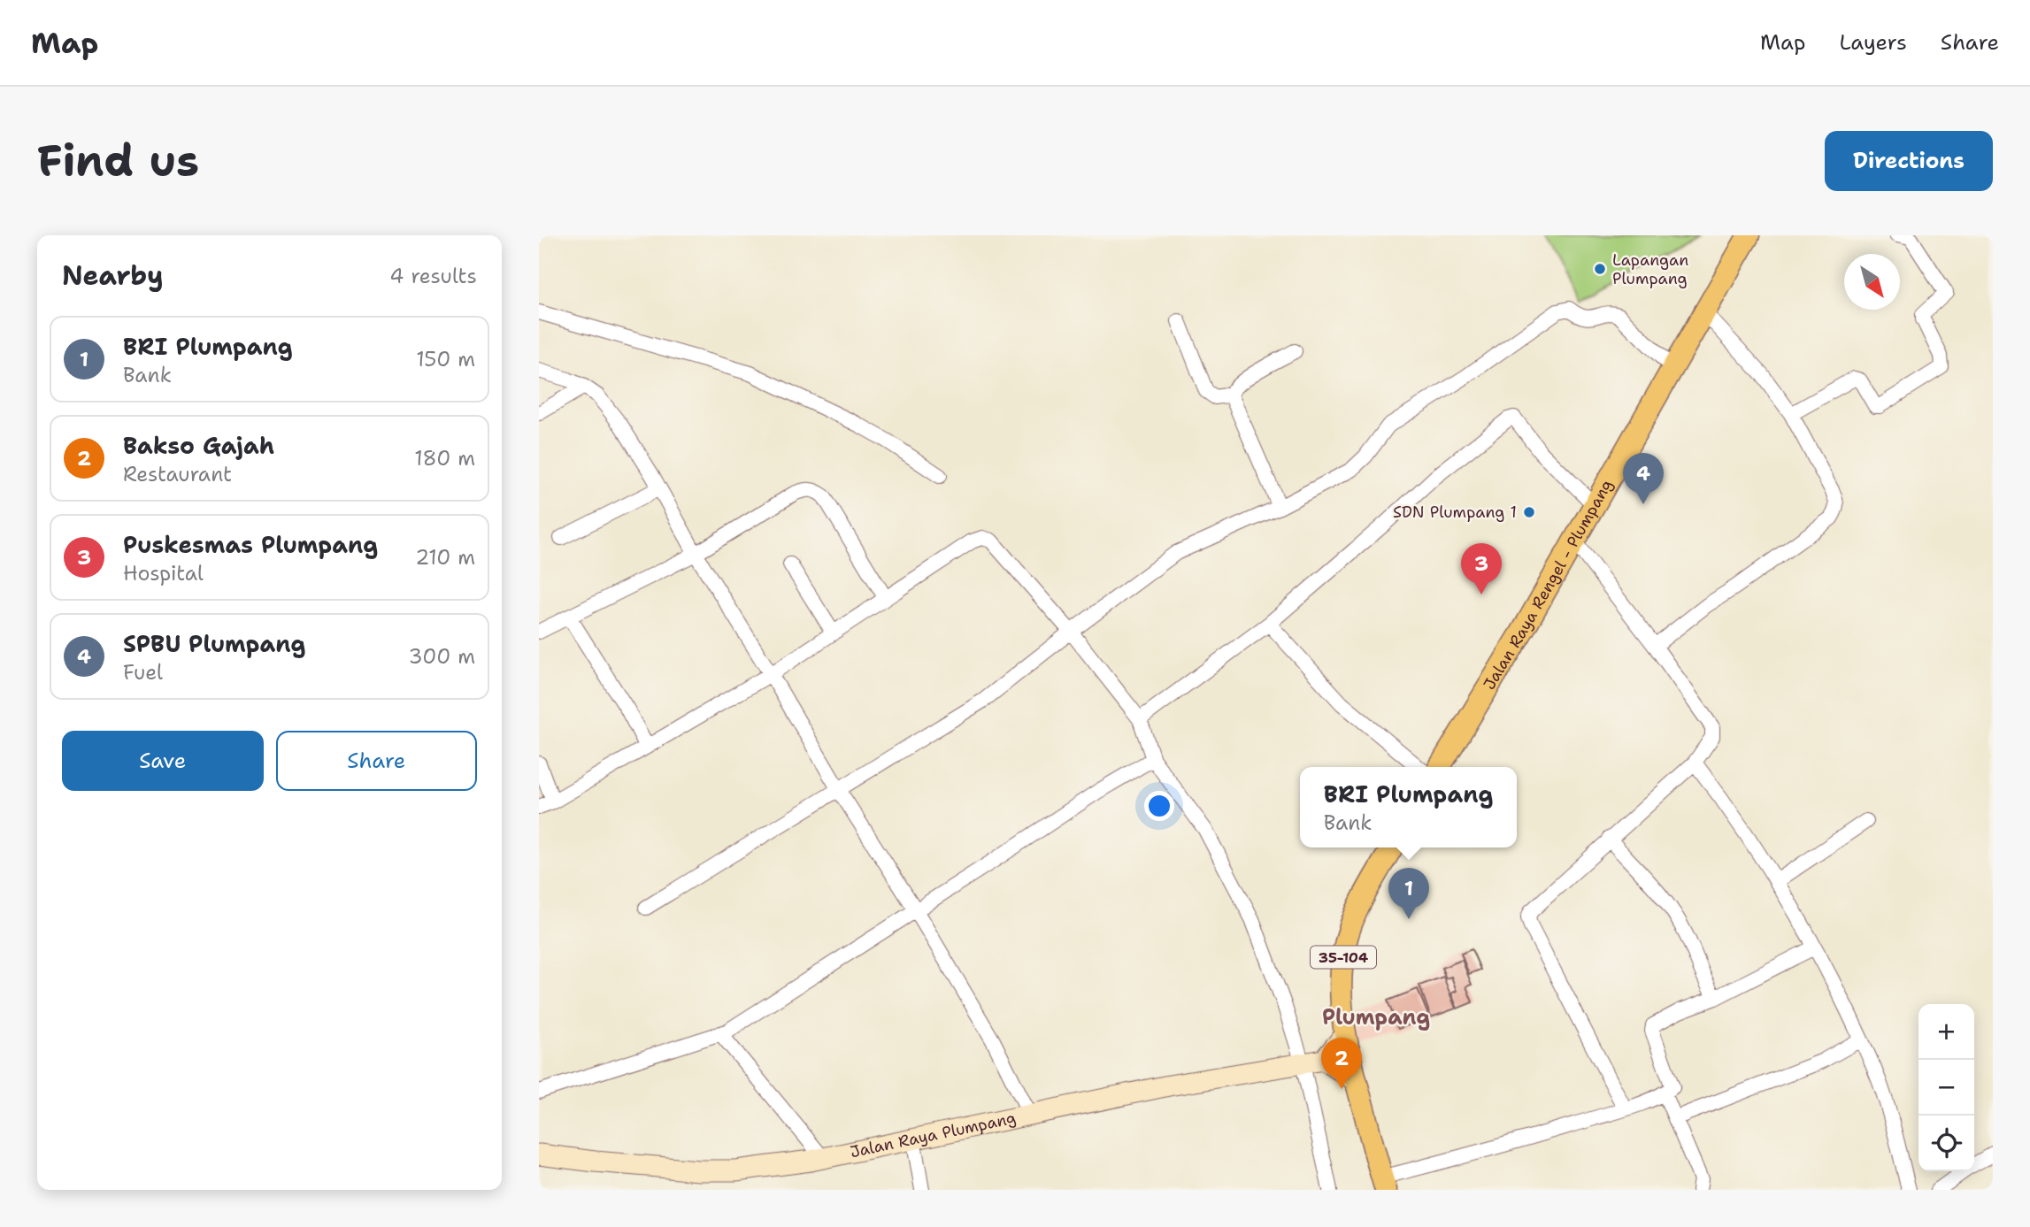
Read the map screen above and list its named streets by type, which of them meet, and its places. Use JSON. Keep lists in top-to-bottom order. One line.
{"streets":{"main road":["Jalan Raya Rengel - Plumpang","35-104"],"street":["Jalan Raya Plumpang"]},"districts":["Plumpang"],"places":["Lapangan Plumpang","SDN Plumpang 1"],"north":"bottom right","page":{"header":"Map","nav":["Map","Layers","Share"],"buttons":["Directions",["Save","Share"]],"title":"Find us","heading":["Nearby","4 results"],"list":[{"mark":"1","name":"BRI Plumpang","note":"Bank","value":"150 m"},{"mark":"2","name":"Bakso Gajah","note":"Restaurant","value":"180 m"},{"mark":"3","name":"Puskesmas Plumpang","note":"Hospital","value":"210 m"},{"mark":"4","name":"SPBU Plumpang","note":"Fuel","value":"300 m"}],"pins":["4","3","1","2"],"popup":["BRI Plumpang","Bank"],"map_buttons":["+","−"]}}
